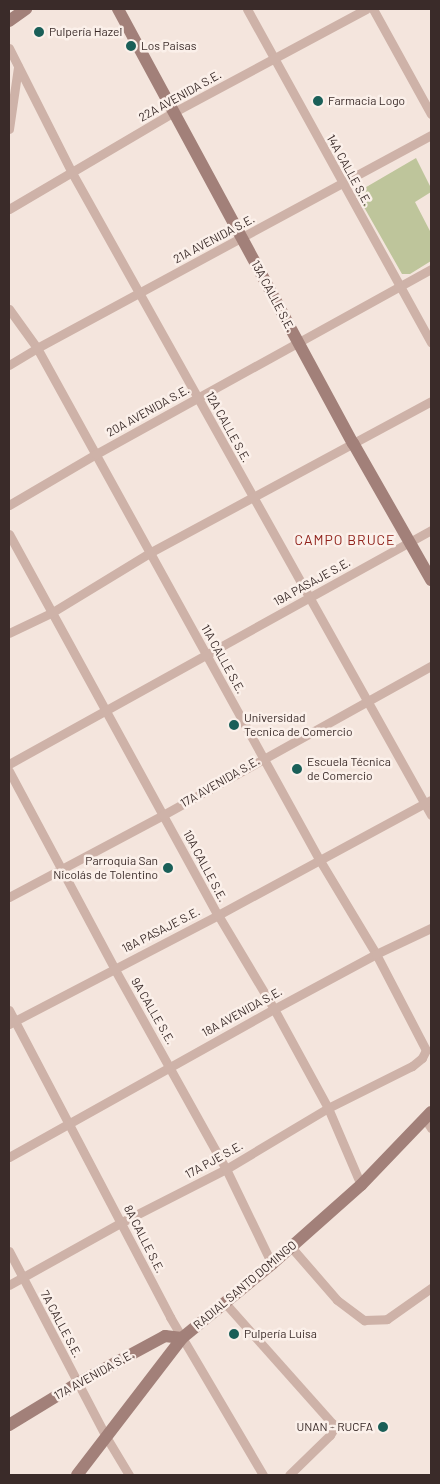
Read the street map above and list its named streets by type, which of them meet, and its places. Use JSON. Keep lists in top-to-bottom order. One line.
{"streets":{"street":["22A AVENIDA S.E.","14A CALLE S.E.","21A AVENIDA S.E.","13A CALLE S.E.","20A AVENIDA S.E.","12A CALLE S.E.","19A PASAJE S.E.","11A CALLE S.E.","17A AVENIDA S.E.","10A CALLE S.E.","18A PASAJE S.E.","9A CALLE S.E.","18A AVENIDA S.E.","17A PJE S.E.","8A CALLE S.E.","RADIAL SANTO DOMINGO","7A CALLE S.E."]},"crossings":[["22A AVENIDA S.E.","14A CALLE S.E."],["22A AVENIDA S.E.","13A CALLE S.E."],["22A AVENIDA S.E.","12A CALLE S.E."],["14A CALLE S.E.","21A AVENIDA S.E."],["14A CALLE S.E.","20A AVENIDA S.E."],["21A AVENIDA S.E.","13A CALLE S.E."],["21A AVENIDA S.E.","12A CALLE S.E."],["21A AVENIDA S.E.","11A CALLE S.E."],["13A CALLE S.E.","20A AVENIDA S.E."],["13A CALLE S.E.","19A PASAJE S.E."],["20A AVENIDA S.E.","12A CALLE S.E."],["20A AVENIDA S.E.","11A CALLE S.E."],["12A CALLE S.E.","19A PASAJE S.E."],["12A CALLE S.E.","17A AVENIDA S.E."],["12A CALLE S.E.","18A PASAJE S.E."],["19A PASAJE S.E.","11A CALLE S.E."],["11A CALLE S.E.","17A AVENIDA S.E."],["11A CALLE S.E.","18A PASAJE S.E."],["11A CALLE S.E.","18A AVENIDA S.E."],["11A CALLE S.E.","17A PJE S.E."],["17A AVENIDA S.E.","10A CALLE S.E."],["17A AVENIDA S.E.","9A CALLE S.E."],["17A AVENIDA S.E.","8A CALLE S.E."],["17A AVENIDA S.E.","RADIAL SANTO DOMINGO"],["17A AVENIDA S.E.","7A CALLE S.E."],["10A CALLE S.E.","18A PASAJE S.E."],["10A CALLE S.E.","18A AVENIDA S.E."],["10A CALLE S.E.","17A PJE S.E."],["10A CALLE S.E.","RADIAL SANTO DOMINGO"],["18A PASAJE S.E.","9A CALLE S.E."],["18A PASAJE S.E.","8A CALLE S.E."],["9A CALLE S.E.","18A AVENIDA S.E."],["9A CALLE S.E.","17A PJE S.E."],["9A CALLE S.E.","RADIAL SANTO DOMINGO"],["18A AVENIDA S.E.","8A CALLE S.E."],["17A PJE S.E.","8A CALLE S.E."],["17A PJE S.E.","7A CALLE S.E."],["8A CALLE S.E.","RADIAL SANTO DOMINGO"],["RADIAL SANTO DOMINGO","7A CALLE S.E."]],"districts":["CAMPO BRUCE"],"places":["Pulpería Hazel","Los Paisas","Farmacia Logo","Universidad Tecnica de Comercio","Escuela Técnica de Comercio","Parroquia San Nicolás de Tolentino","Pulpería Luisa","UNAN - RUCFA"]}
